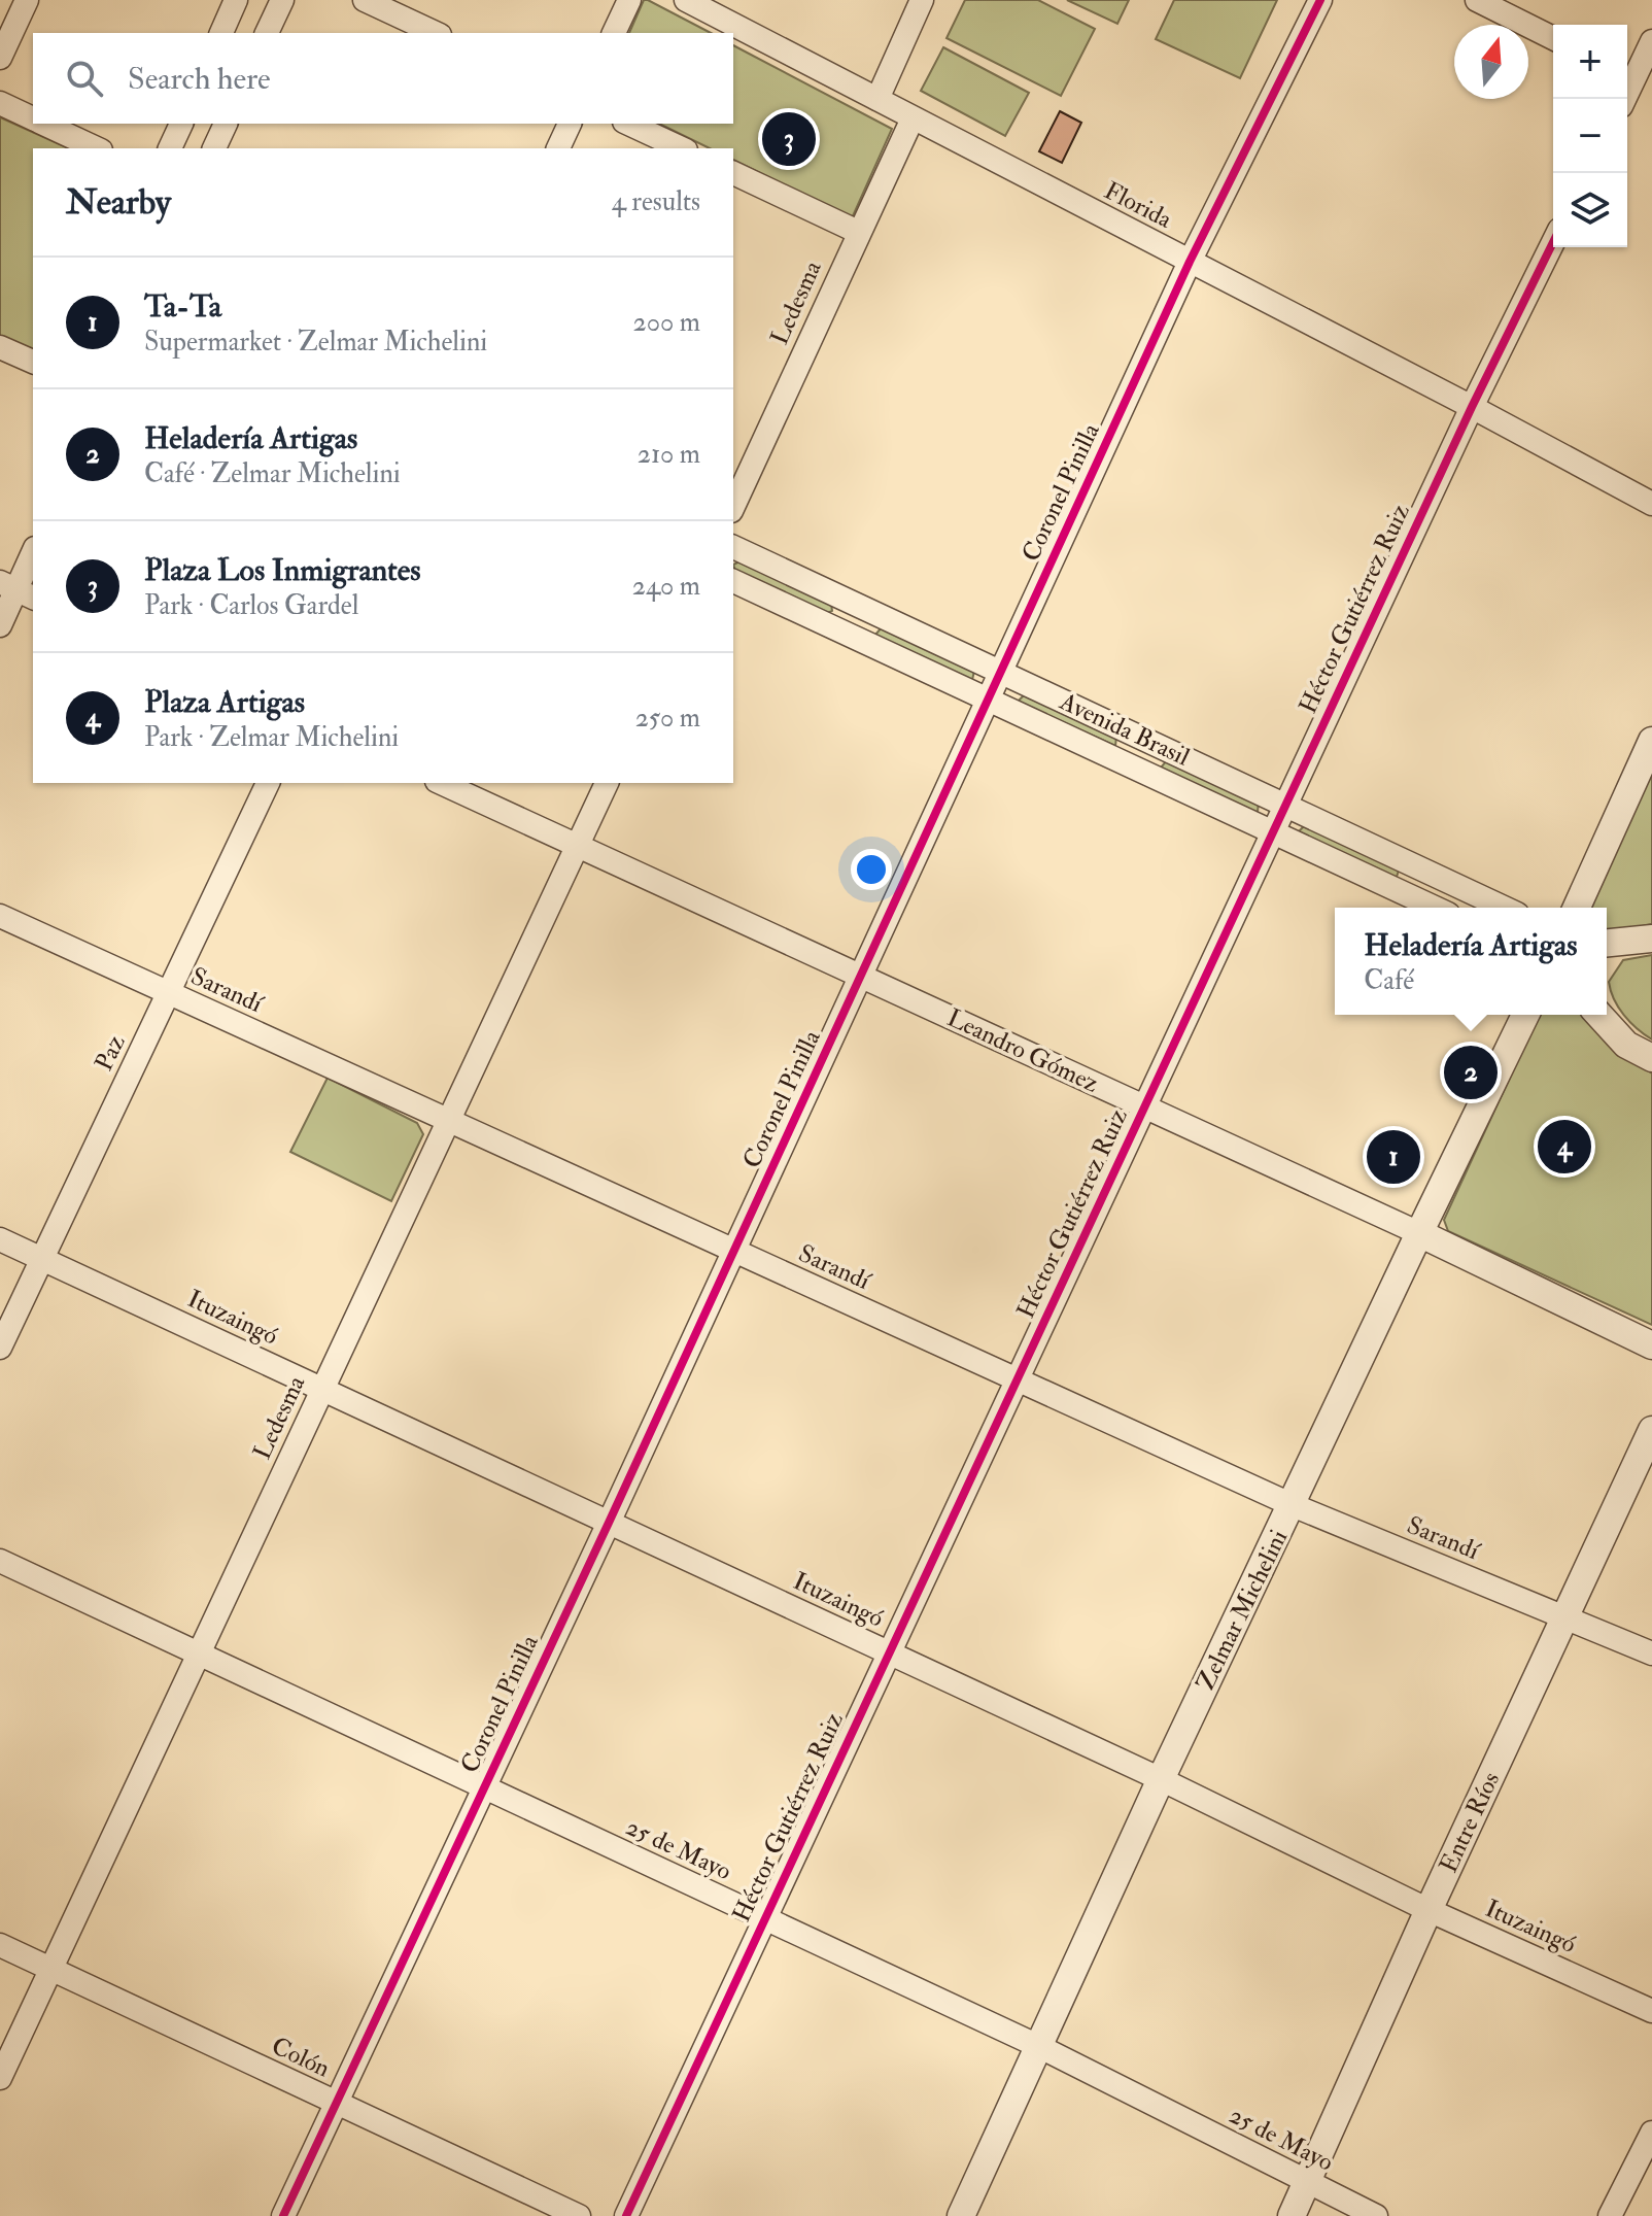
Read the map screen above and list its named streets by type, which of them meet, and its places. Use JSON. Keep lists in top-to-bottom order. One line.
{"streets":{"street":["Florida","Ledesma","Coronel Pinilla","Héctor Gutiérrez Ruiz","Avenida Brasil","Sarandí","Leandro Gómez","Paz","Ituzaingó","Zelmar Michelini","Entre Ríos","25 de Mayo","Colón"]},"crossings":[["Florida","Ledesma"],["Florida","Coronel Pinilla"],["Florida","Héctor Gutiérrez Ruiz"],["Ledesma","Sarandí"],["Ledesma","Leandro Gómez"],["Ledesma","Ituzaingó"],["Ledesma","25 de Mayo"],["Ledesma","Colón"],["Coronel Pinilla","Avenida Brasil"],["Coronel Pinilla","Sarandí"],["Coronel Pinilla","Leandro Gómez"],["Coronel Pinilla","Ituzaingó"],["Coronel Pinilla","25 de Mayo"],["Coronel Pinilla","Colón"],["Héctor Gutiérrez Ruiz","Avenida Brasil"],["Héctor Gutiérrez Ruiz","Sarandí"],["Héctor Gutiérrez Ruiz","Leandro Gómez"],["Héctor Gutiérrez Ruiz","Ituzaingó"],["Héctor Gutiérrez Ruiz","25 de Mayo"],["Sarandí","Paz"],["Sarandí","Zelmar Michelini"],["Sarandí","Entre Ríos"],["Leandro Gómez","Zelmar Michelini"],["Paz","Ituzaingó"],["Ituzaingó","Zelmar Michelini"],["Ituzaingó","Entre Ríos"],["Zelmar Michelini","25 de Mayo"],["Entre Ríos","25 de Mayo"]],"north":"top","page":{"map_buttons":["+","−"],"search":"Search here","pins":["3","2","4","1"],"heading":["Nearby","4 results"],"list":[{"mark":"1","name":"Ta-Ta","note":"Supermarket · Zelmar Michelini","value":"200 m"},{"mark":"2","name":"Heladería Artigas","note":"Café · Zelmar Michelini","value":"210 m"},{"mark":"3","name":"Plaza Los Inmigrantes","note":"Park · Carlos Gardel","value":"240 m"},{"mark":"4","name":"Plaza Artigas","note":"Park · Zelmar Michelini","value":"250 m"}],"popup":["Heladería Artigas","Café"]}}
